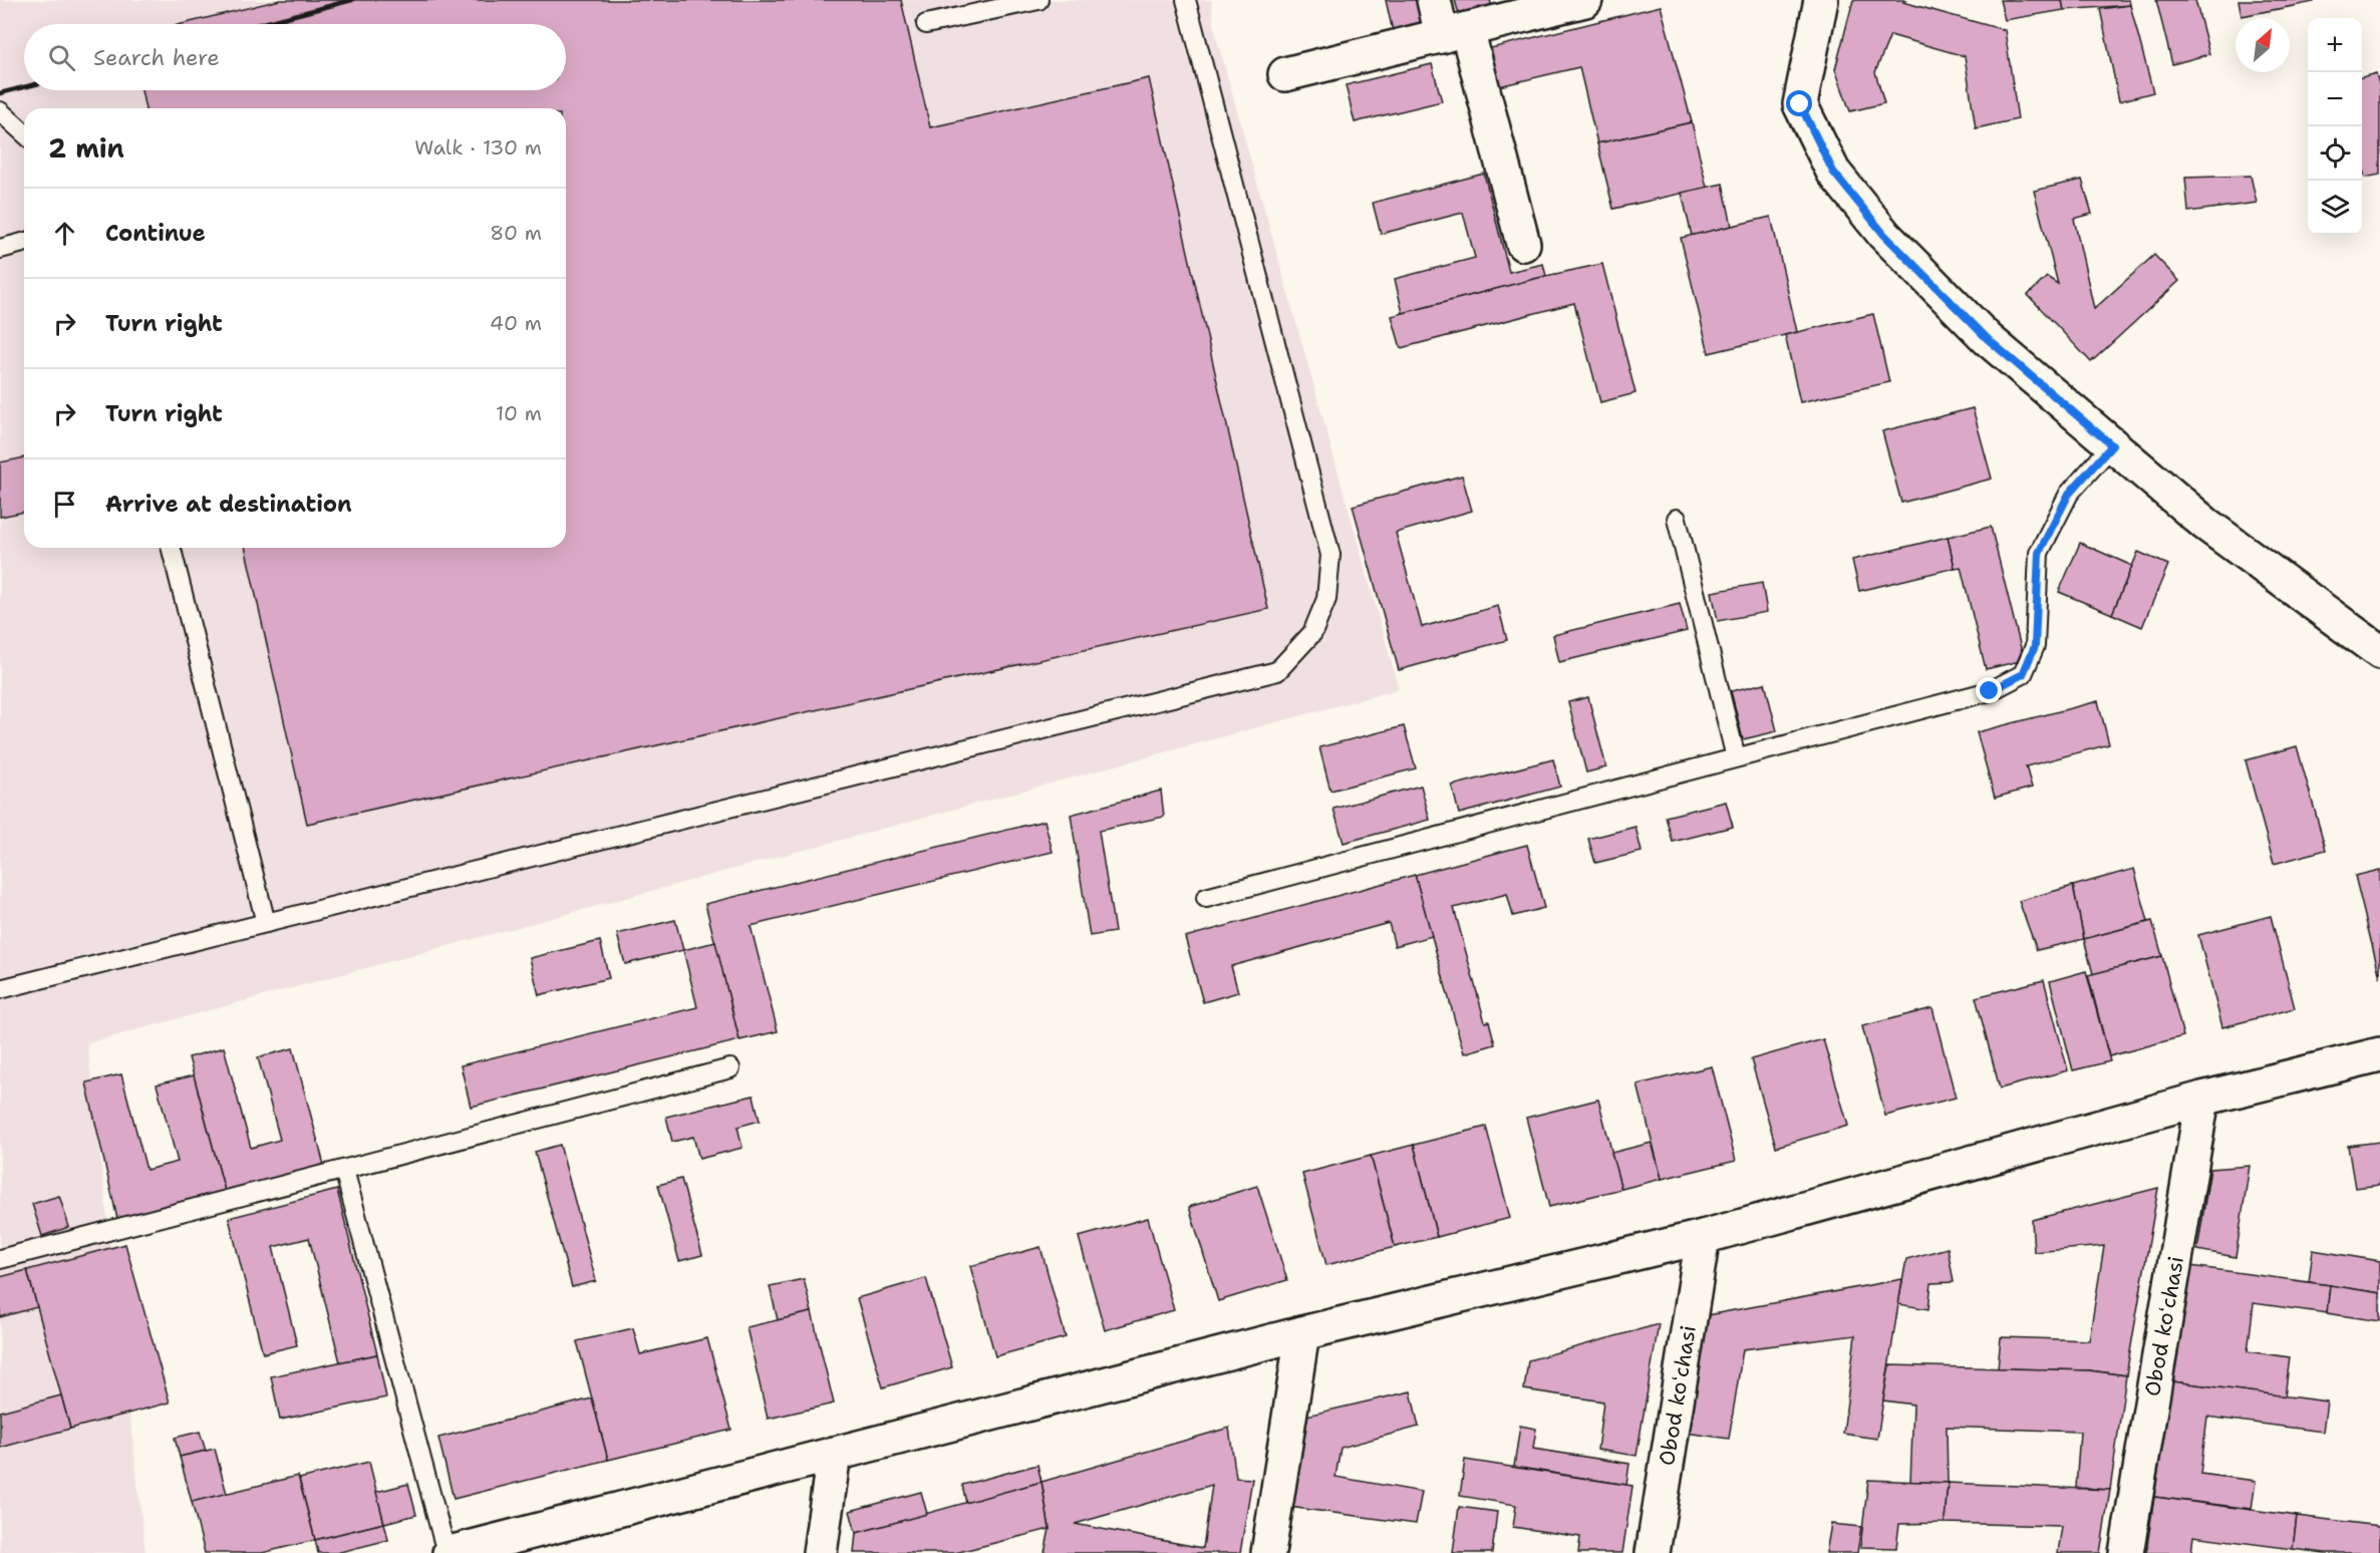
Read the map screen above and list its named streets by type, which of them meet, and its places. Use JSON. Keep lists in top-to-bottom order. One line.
{"streets":{"street":["Obod koʻchasi"]},"north":"top right","page":{"map_buttons":["+","−"],"search":"Search here","heading":["2 min","Walk · 130 m"],"list":[["Continue","80 m"],["Turn right","40 m"],["Turn right","10 m"],"Arrive at destination"]}}
